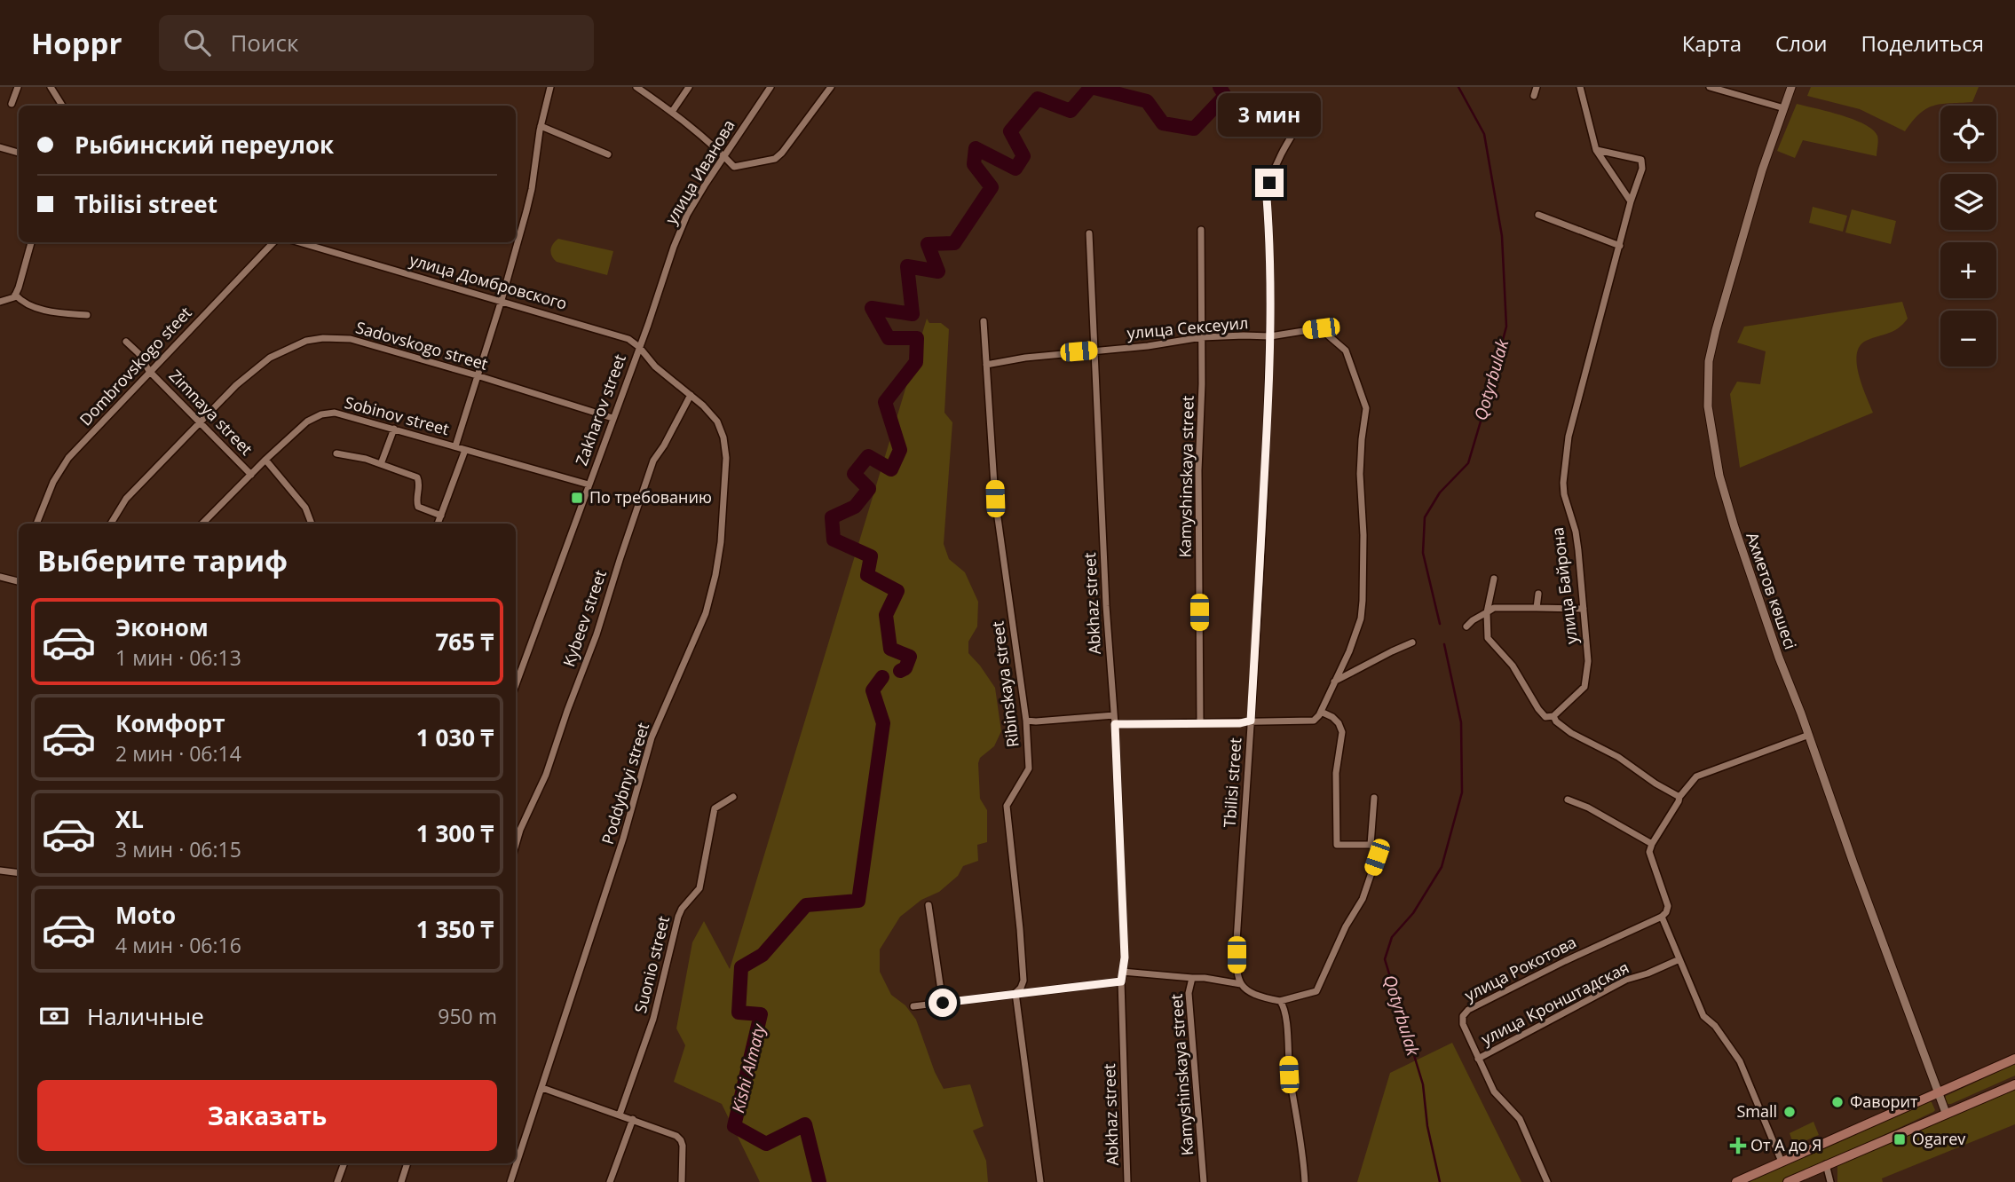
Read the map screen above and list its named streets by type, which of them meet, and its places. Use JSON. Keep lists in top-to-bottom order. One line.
{"streets":{"street":["улица Иванова","улица Домбровского","улица Сексеуил","Sadovskogo street","Dombrovskogo steet","Zakharov street","Zimnaya street","Sobinov street","Kamyshinskaya street","улица Байрона","Ахметов көшесі","Abkhaz street","Kybeev street","Ribinskaya street","Tbilisi street","Poddybnyi street","Suonio street","улица Рокотова","улица Кронштадская"]},"crossings":[["улица Иванова","улица Домбровского"],["улица Иванова","Zakharov street"],["улица Иванова","Poddybnyi street"],["улица Домбровского","Zakharov street"],["улица Домбровского","Poddybnyi street"],["улица Сексеуил","Kamyshinskaya street"],["улица Сексеуил","Abkhaz street"],["улица Сексеуил","Ribinskaya street"],["улица Сексеуил","Tbilisi street"],["Sadovskogo street","Zakharov street"],["Sadovskogo street","Zimnaya street"],["Dombrovskogo steet","Zimnaya street"],["Zakharov street","Sobinov street"],["Zakharov street","Poddybnyi street"],["Zimnaya street","Sobinov street"],["Kamyshinskaya street","Tbilisi street"],["Kybeev street","Poddybnyi street"],["улица Рокотова","улица Кронштадская"]],"water":["Qotyrbulak","Kіshі Almaty"],"places":{"transit":["По требованию","Ogarev"],"other":["Фаворит","Small"],"health":["От А до Я"]},"page":{"header":"Hoppr","search":"Поиск","nav":["Карта","Слои","Поделиться"],"bubble":"3 мин","map_buttons":["+","−"],"banner":["Рыбинский переулок","Tbilisi street"],"heading":"Выберите тариф","list":[{"name":"Эконом","note":"1 мин · 06:13","value":"765 ₸"},{"name":"Комфорт","note":"2 мин · 06:14","value":"1 030 ₸"},{"name":"XL","note":"3 мин · 06:15","value":"1 300 ₸"},{"name":"Moto","note":"4 мин · 06:16","value":"1 350 ₸"}],"pay":["Наличные","950 m"],"buttons":"Заказать"}}
